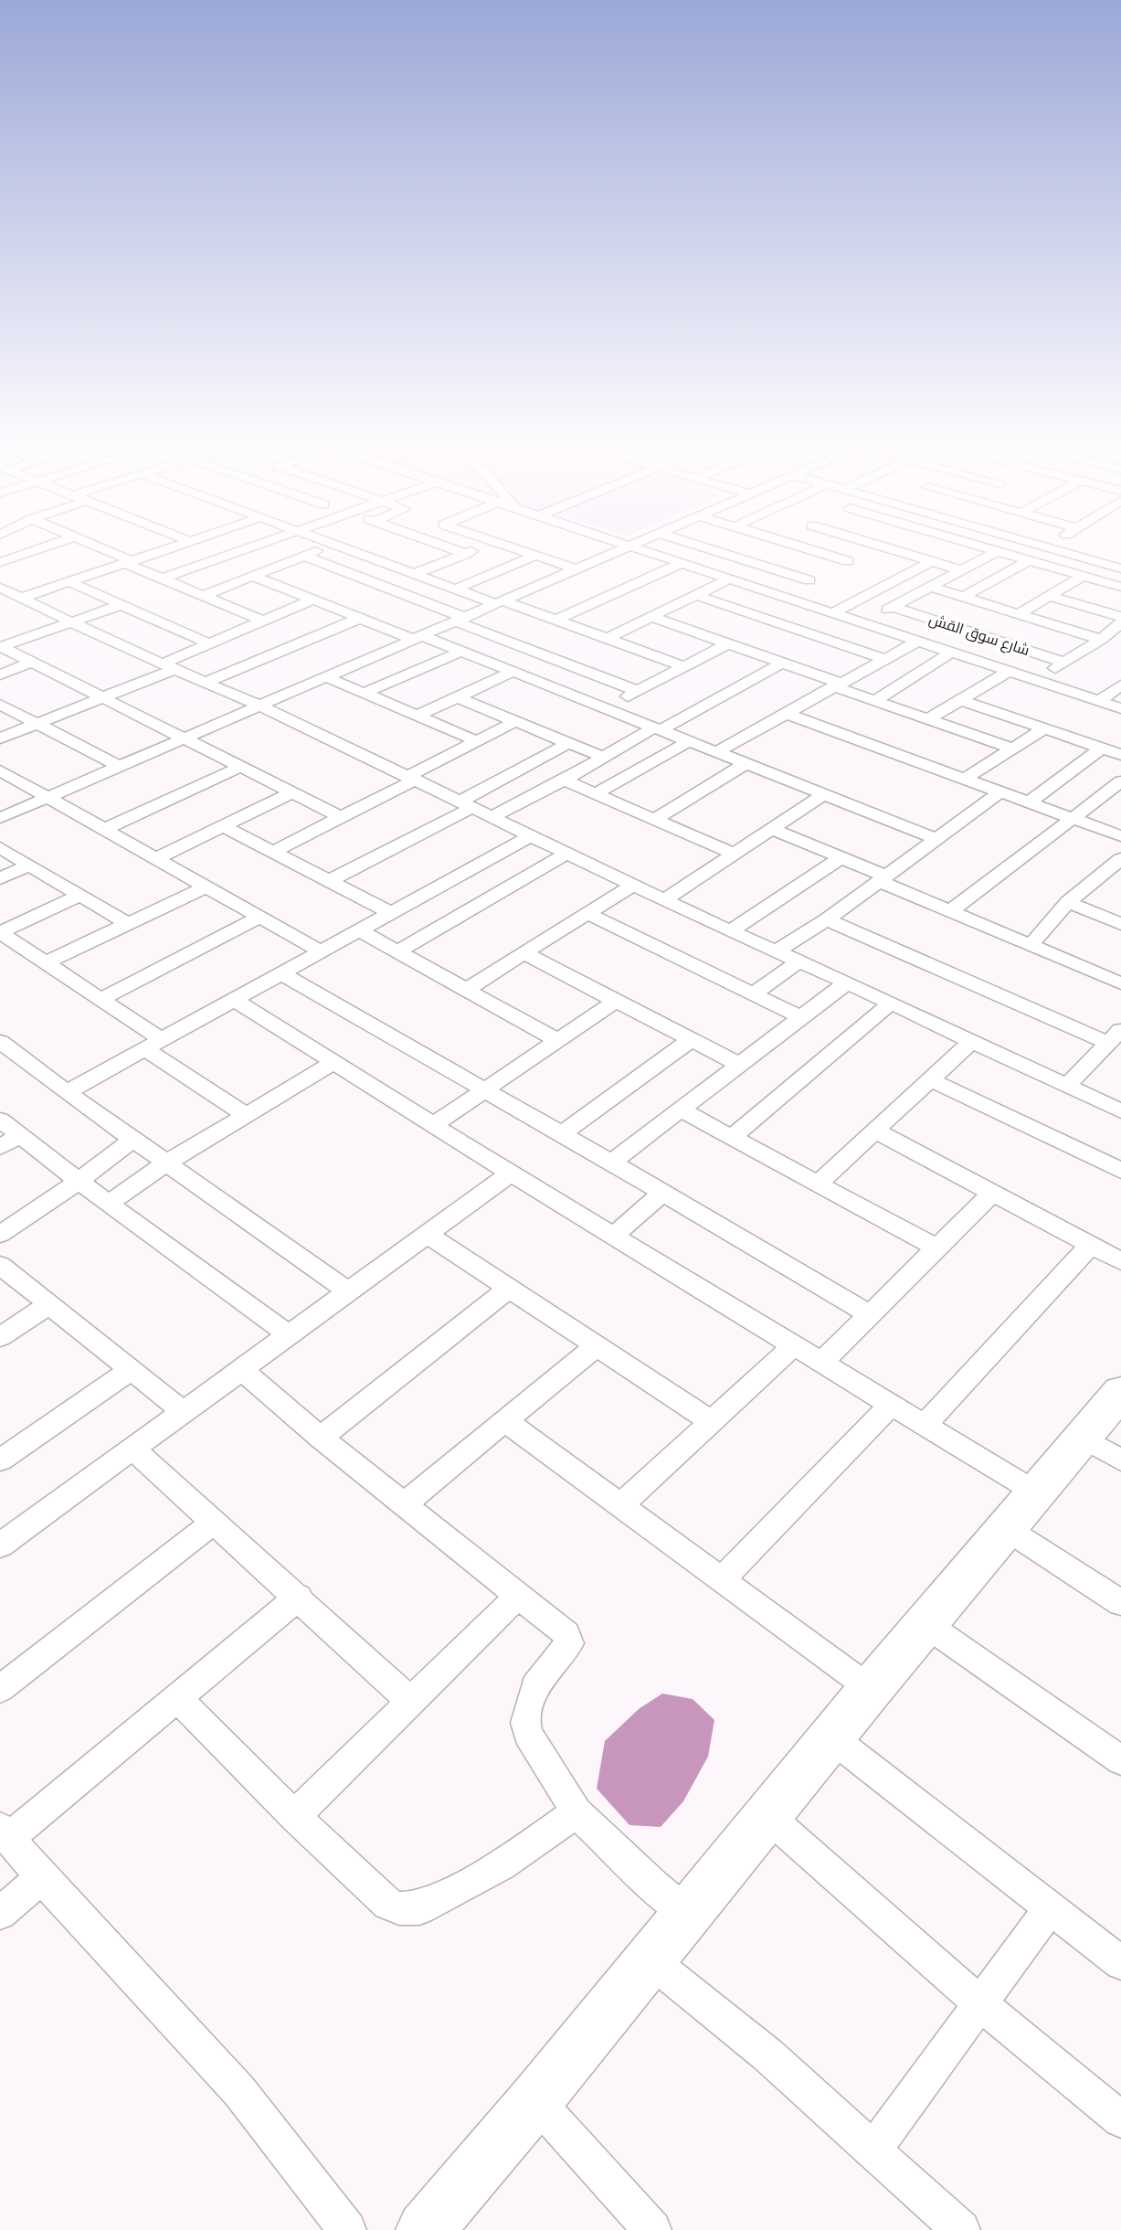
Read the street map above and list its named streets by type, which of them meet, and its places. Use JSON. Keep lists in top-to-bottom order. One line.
{"streets":{"street":["شارع سوق القش"]}}
